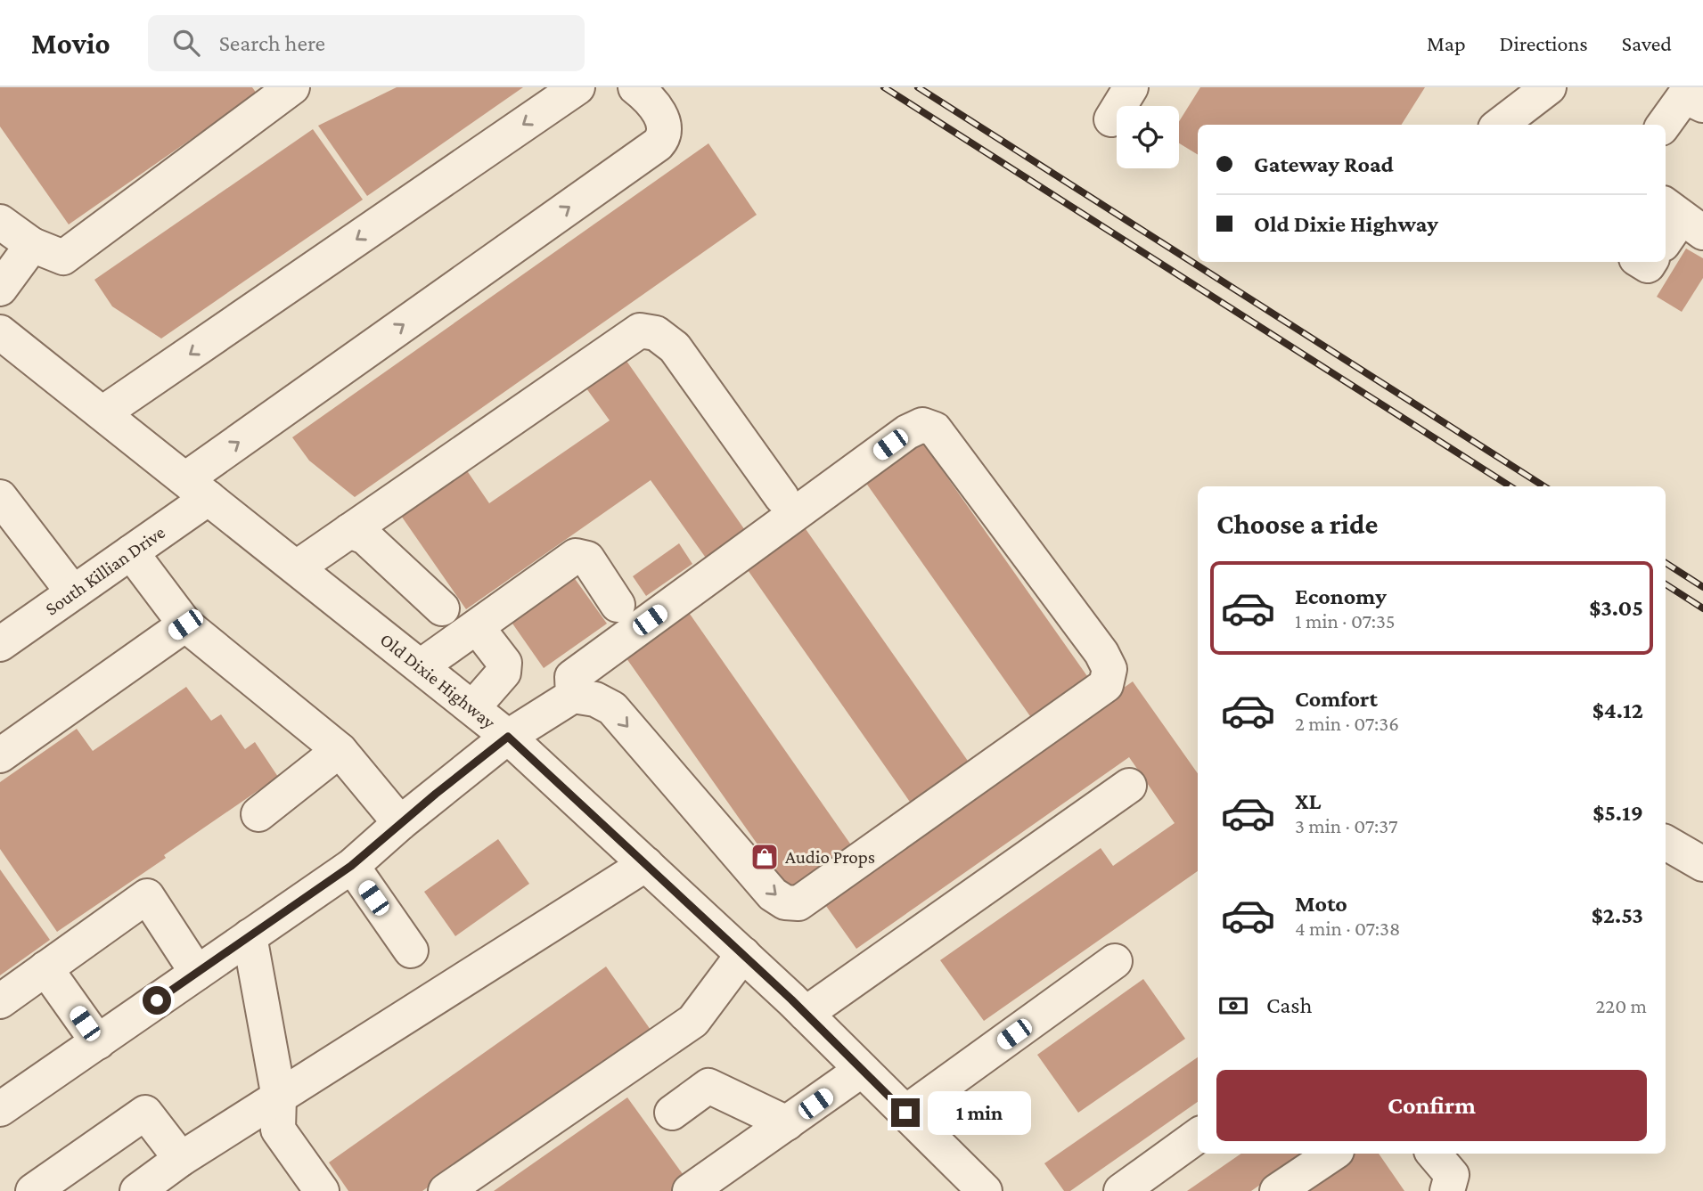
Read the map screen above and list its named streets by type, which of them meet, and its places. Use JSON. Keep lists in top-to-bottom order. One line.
{"streets":{"street":["South Killian Drive","Old Dixie Highway"]},"crossings":[["South Killian Drive","Old Dixie Highway"]],"places":{"shop":["Audio Props"]},"page":{"header":"Movio","search":"Search here","nav":["Map","Directions","Saved"],"banner":["Gateway Road","Old Dixie Highway"],"heading":"Choose a ride","list":[{"name":"Economy","note":"1 min · 07:35","value":"$3.05"},{"name":"Comfort","note":"2 min · 07:36","value":"$4.12"},{"name":"XL","note":"3 min · 07:37","value":"$5.19"},{"name":"Moto","note":"4 min · 07:38","value":"$2.53"}],"pay":["Cash","220 m"],"buttons":"Confirm","bubble":"1 min"}}
